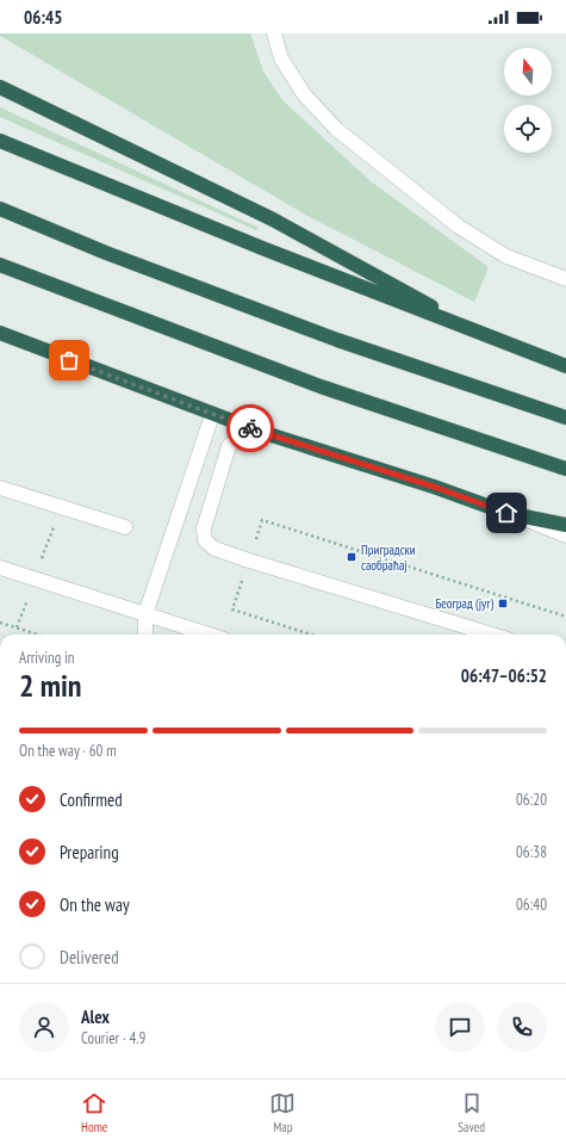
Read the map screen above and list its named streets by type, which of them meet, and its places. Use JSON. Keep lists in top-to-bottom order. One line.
{"places":{"transit":["Приградски саобраћај","Београд (југ)"]},"north":"top","page":{"status":"06:45","heading":["2 min","Arriving in","06:47–06:52"],"panel":["Alex","Courier · 4.9"],"bar":"On the way · 60 m","list":[["Confirmed","06:20"],["Preparing","06:38"],["On the way","06:40"],"Delivered"],"tabs":["Home","Map","Saved"]}}
